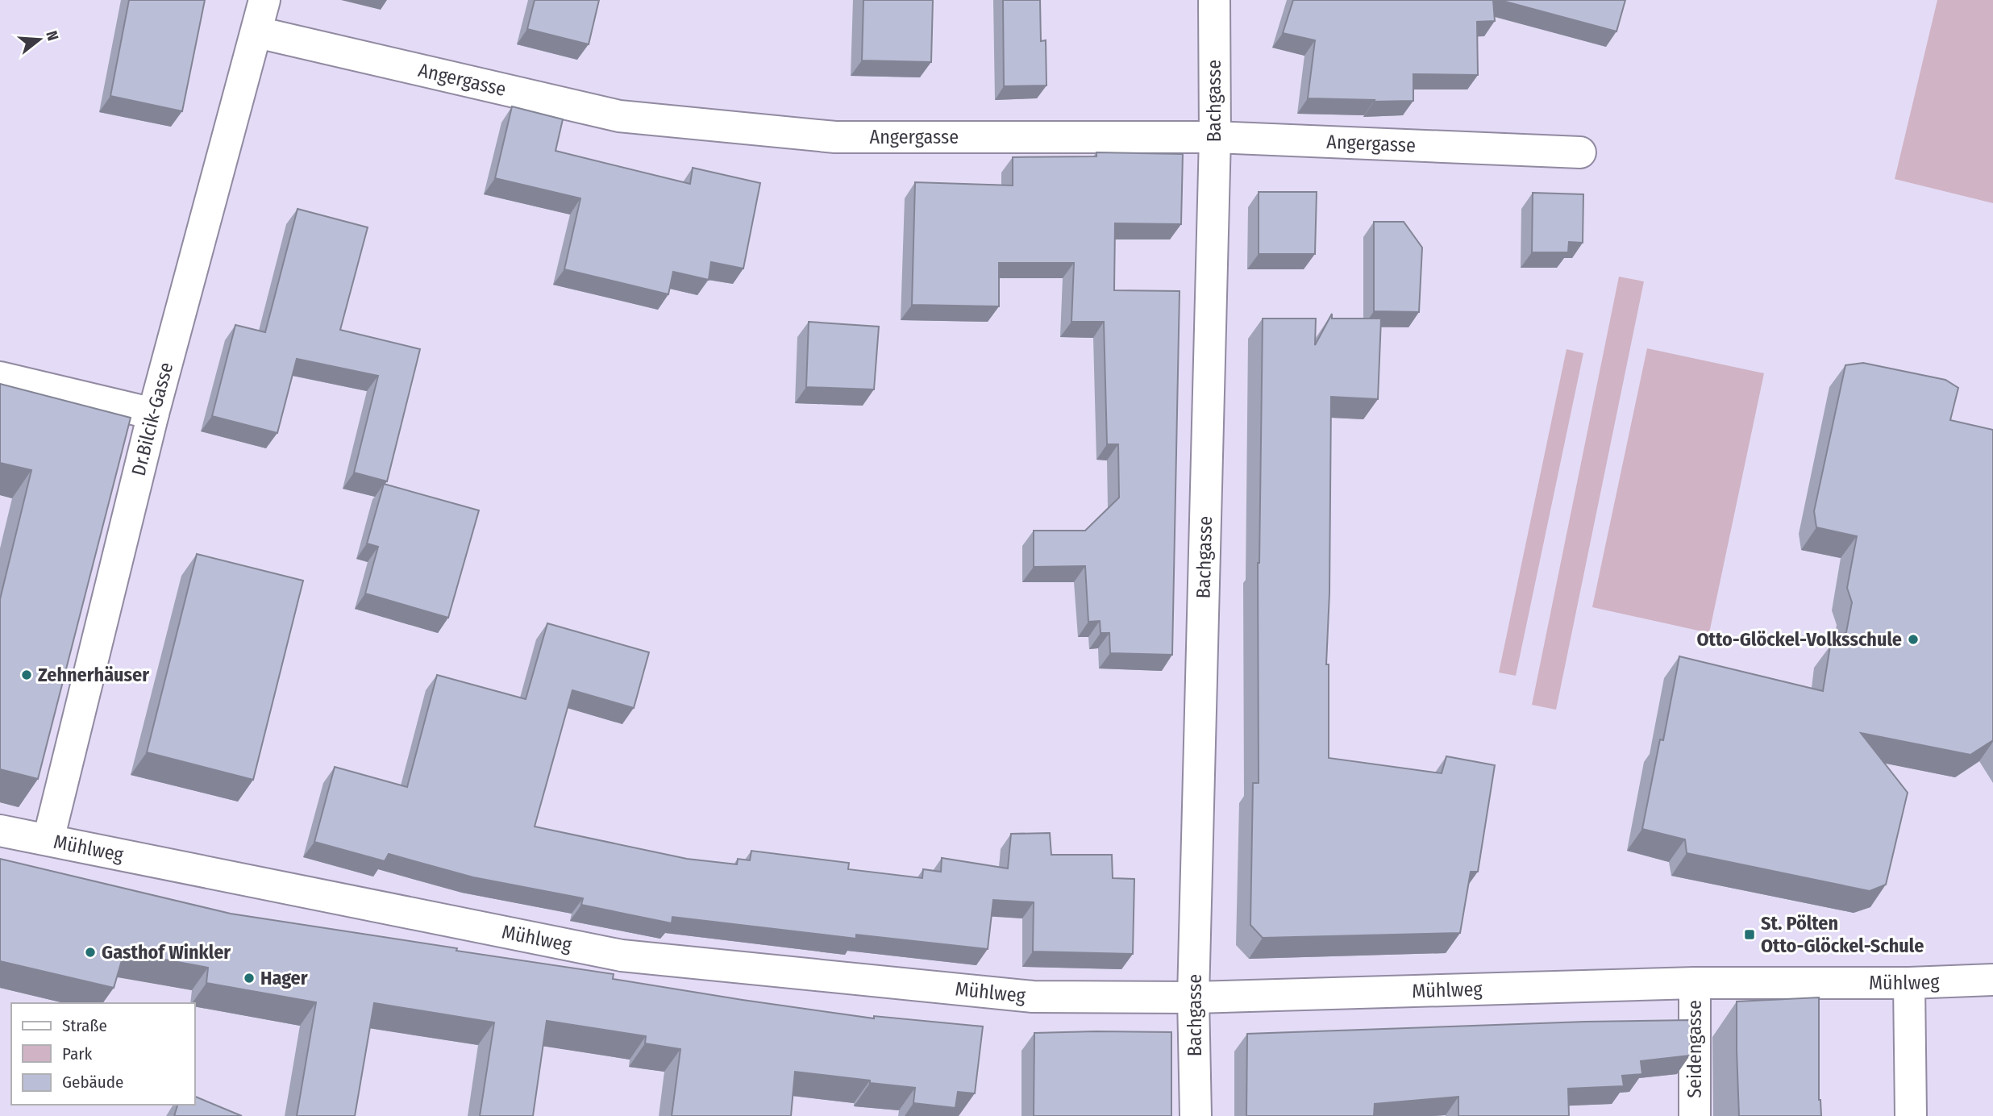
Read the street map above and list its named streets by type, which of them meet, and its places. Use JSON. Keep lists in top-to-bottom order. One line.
{"streets":{"street":["Angergasse","Bachgasse","Dr.Bilcik-Gasse","Mühlweg","Seidengasse"]},"crossings":[["Angergasse","Bachgasse"],["Angergasse","Dr.Bilcik-Gasse"],["Bachgasse","Mühlweg"],["Dr.Bilcik-Gasse","Mühlweg"],["Mühlweg","Seidengasse"]],"places":{"other":["Otto-Glöckel-Volksschule","Zehnerhäuser","Gasthof Winkler","Hager"],"transit":["St. Pölten Otto-Glöckel-Schule"]},"legend":["Straße","Park","Gebäude"],"north":"right"}
